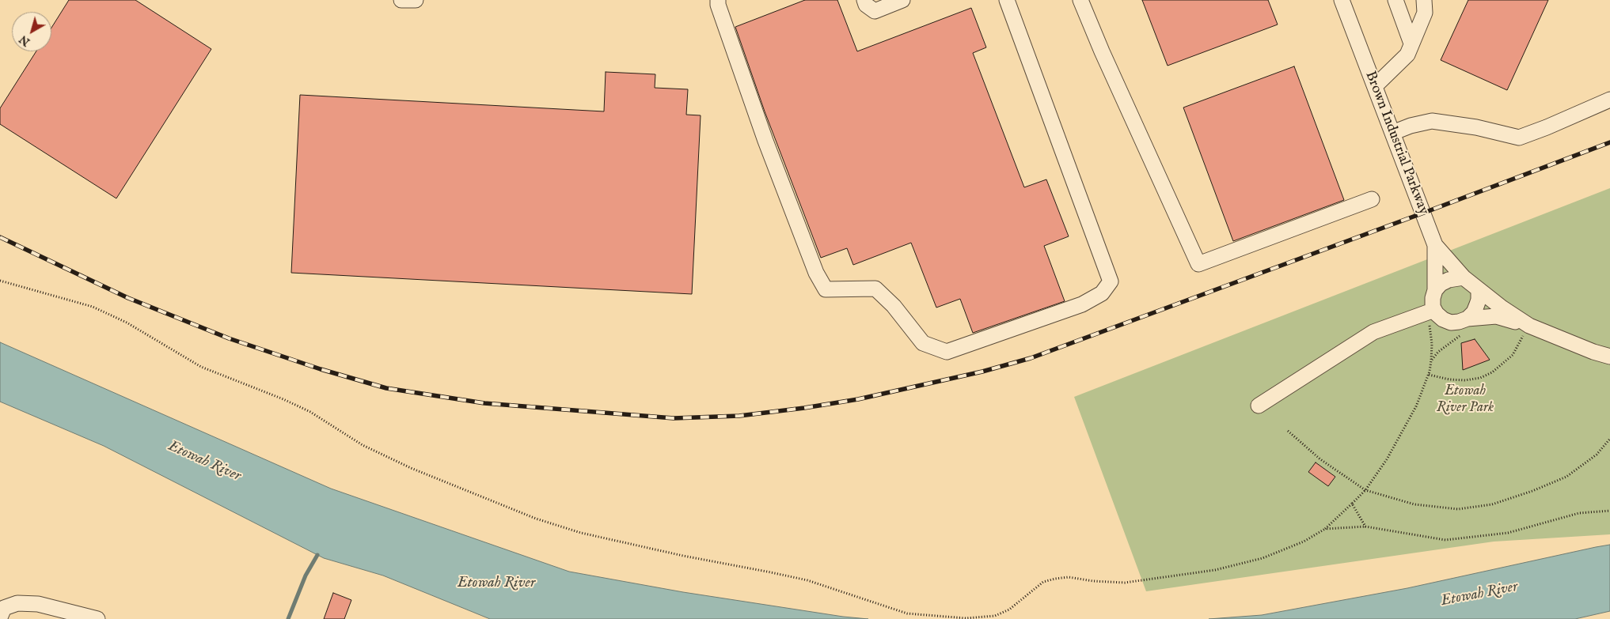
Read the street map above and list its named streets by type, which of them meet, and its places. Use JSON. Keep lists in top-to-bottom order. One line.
{"streets":{"street":["Brown Industrial Parkway"]},"water":["Etowah River"],"parks":["Etowah River Park"],"north":"bottom left"}
